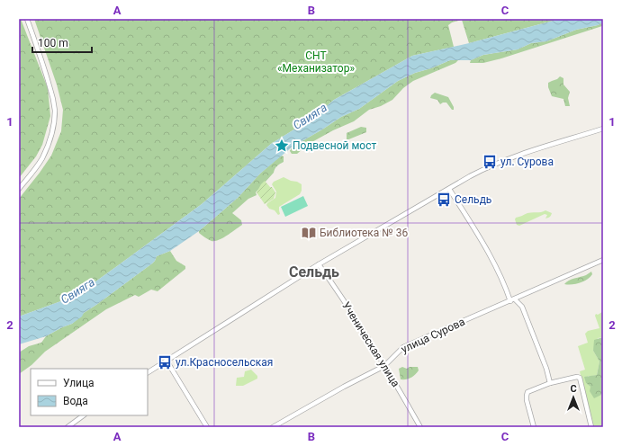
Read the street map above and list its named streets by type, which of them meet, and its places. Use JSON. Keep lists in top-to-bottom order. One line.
{"streets":{"street":["улица Сурова","Ученическая улица"]},"crossings":[["улица Сурова","Ученическая улица"]],"districts":["Сельдь"],"water":["Свияга"],"parks":["СНТ «Механизатор»"],"places":{"place":["Подвесной мост"],"bus stop":["ул. Сурова","Сельдь","ул.Красносельская"],"library":["Библиотека № 36"]},"legend":["Улица","Вода"],"scale_bar":"100 m","north":"top","grid":{"columns":["A","B","C"],"rows":["1","2"]}}
